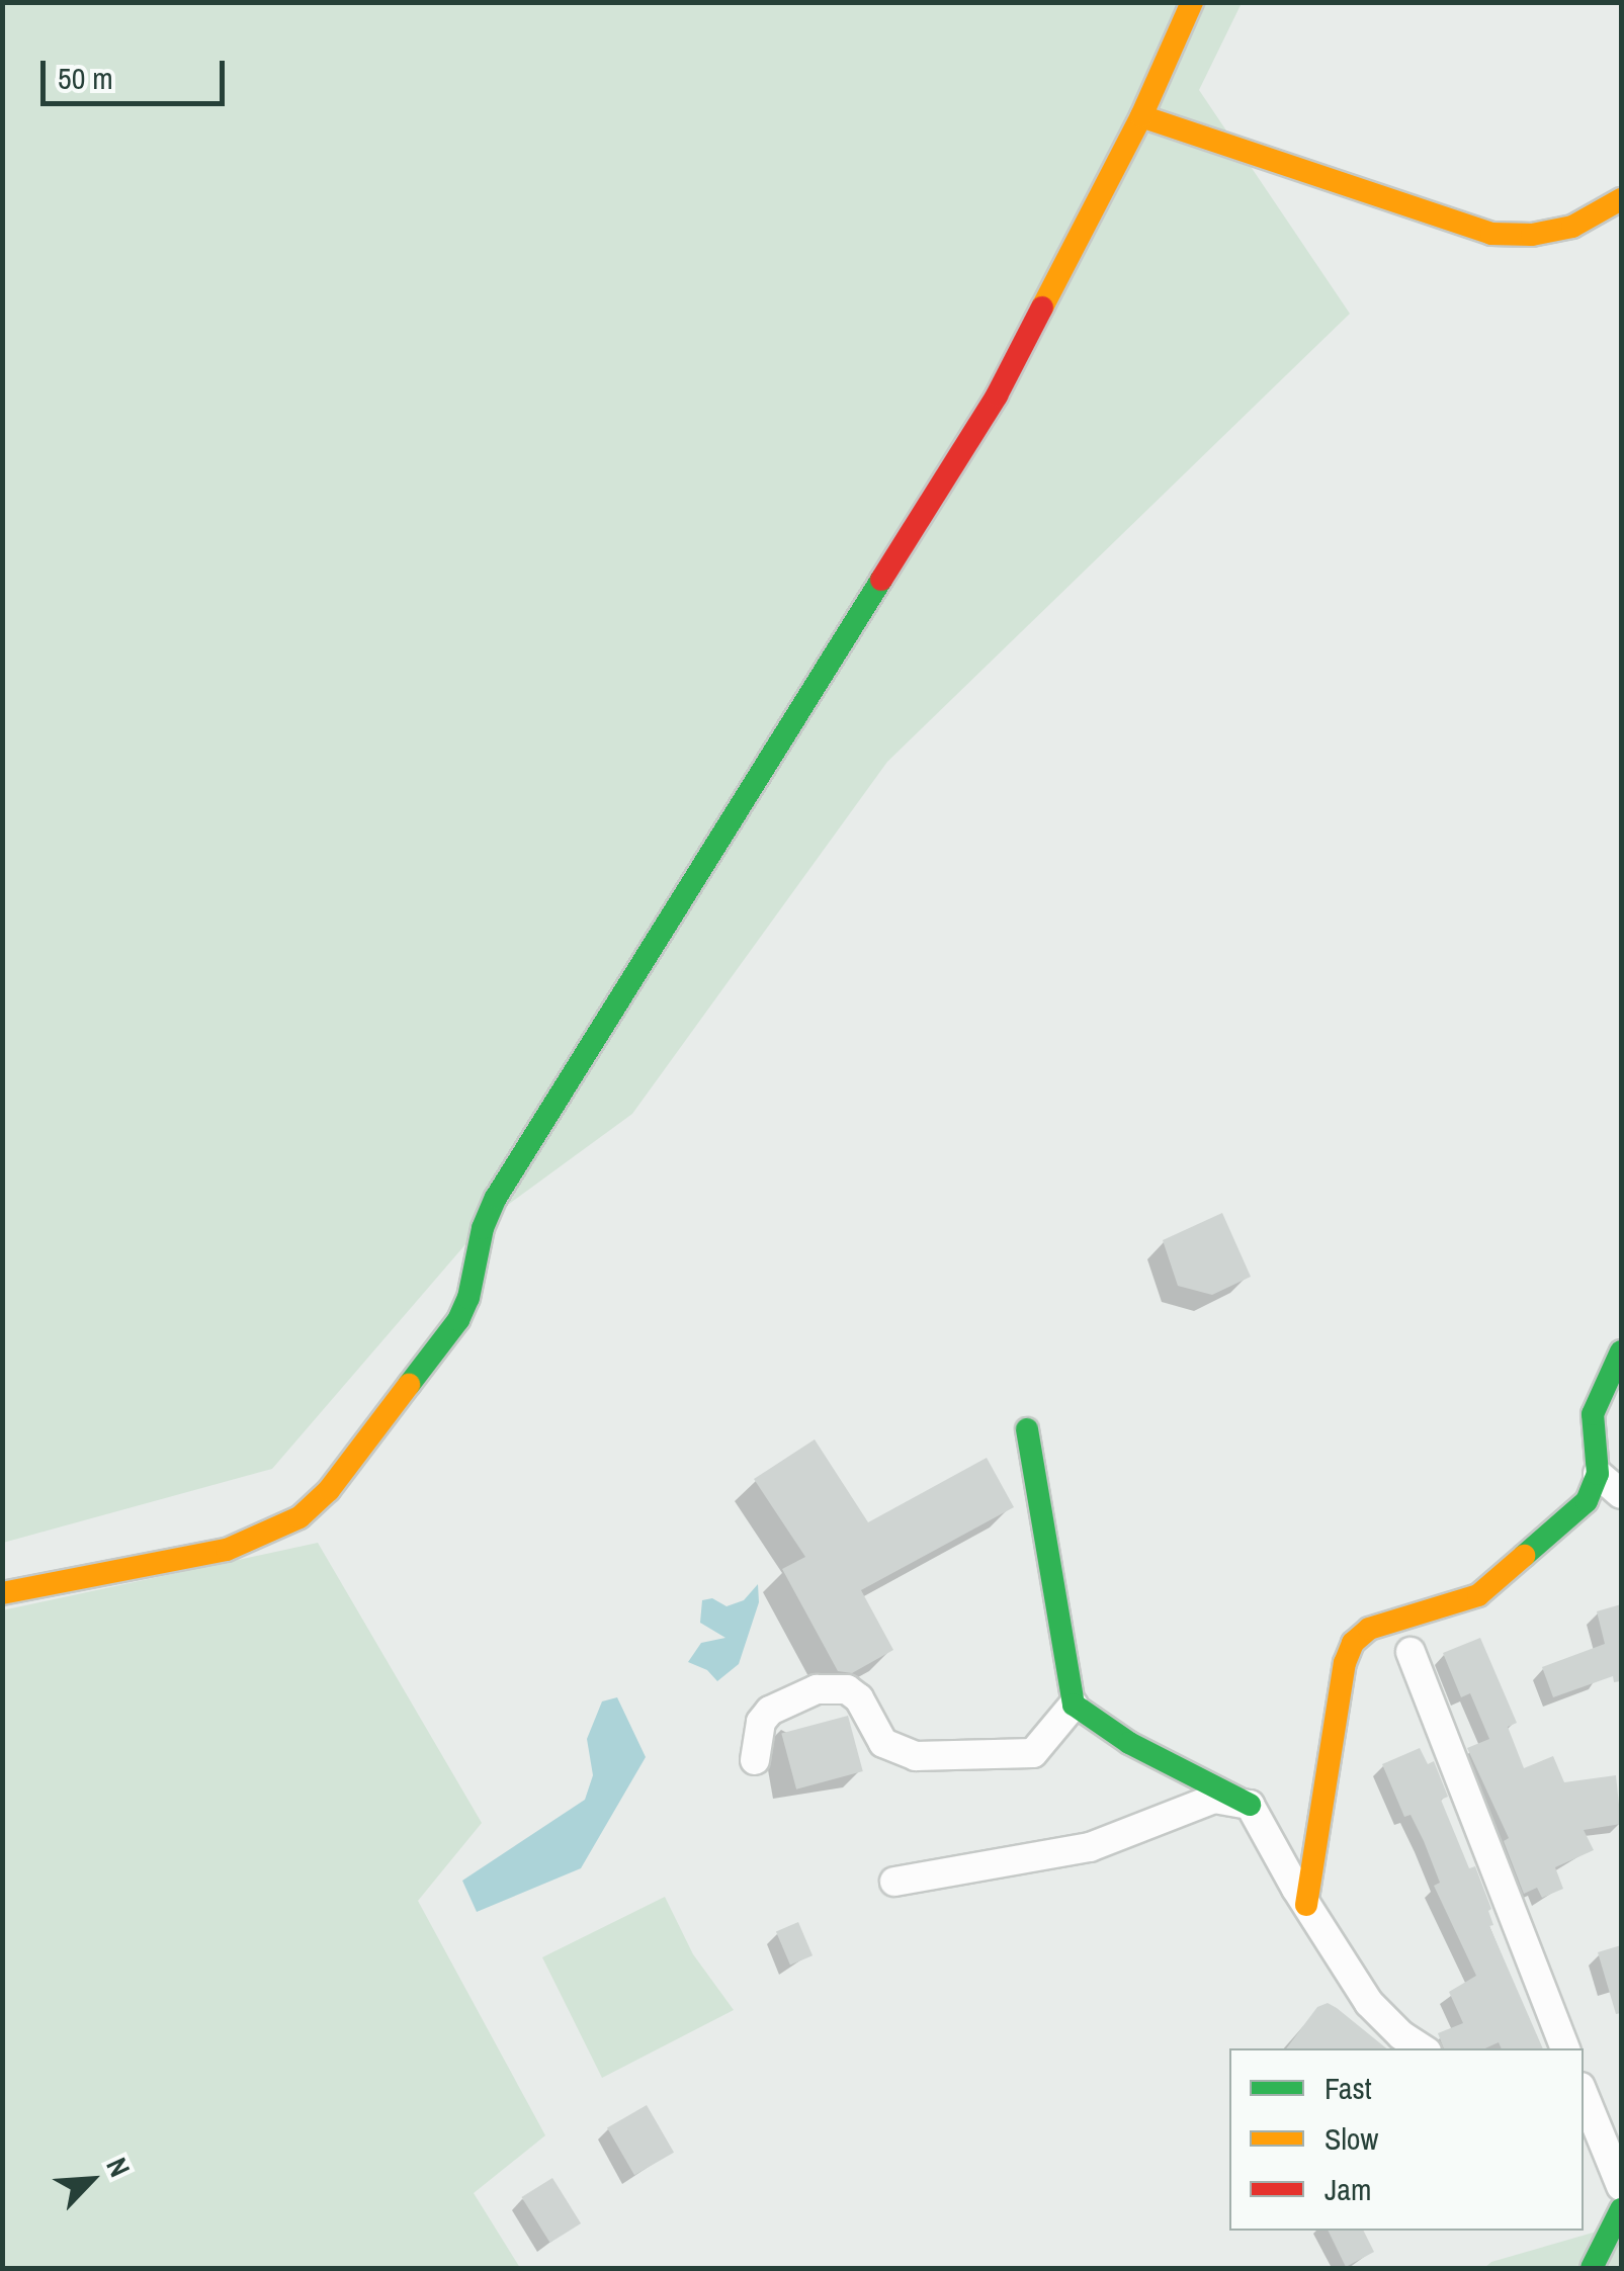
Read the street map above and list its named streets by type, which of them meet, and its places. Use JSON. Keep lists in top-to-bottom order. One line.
{"legend":["Fast","Slow","Jam"],"scale_bar":"50 m","north":"top right"}
